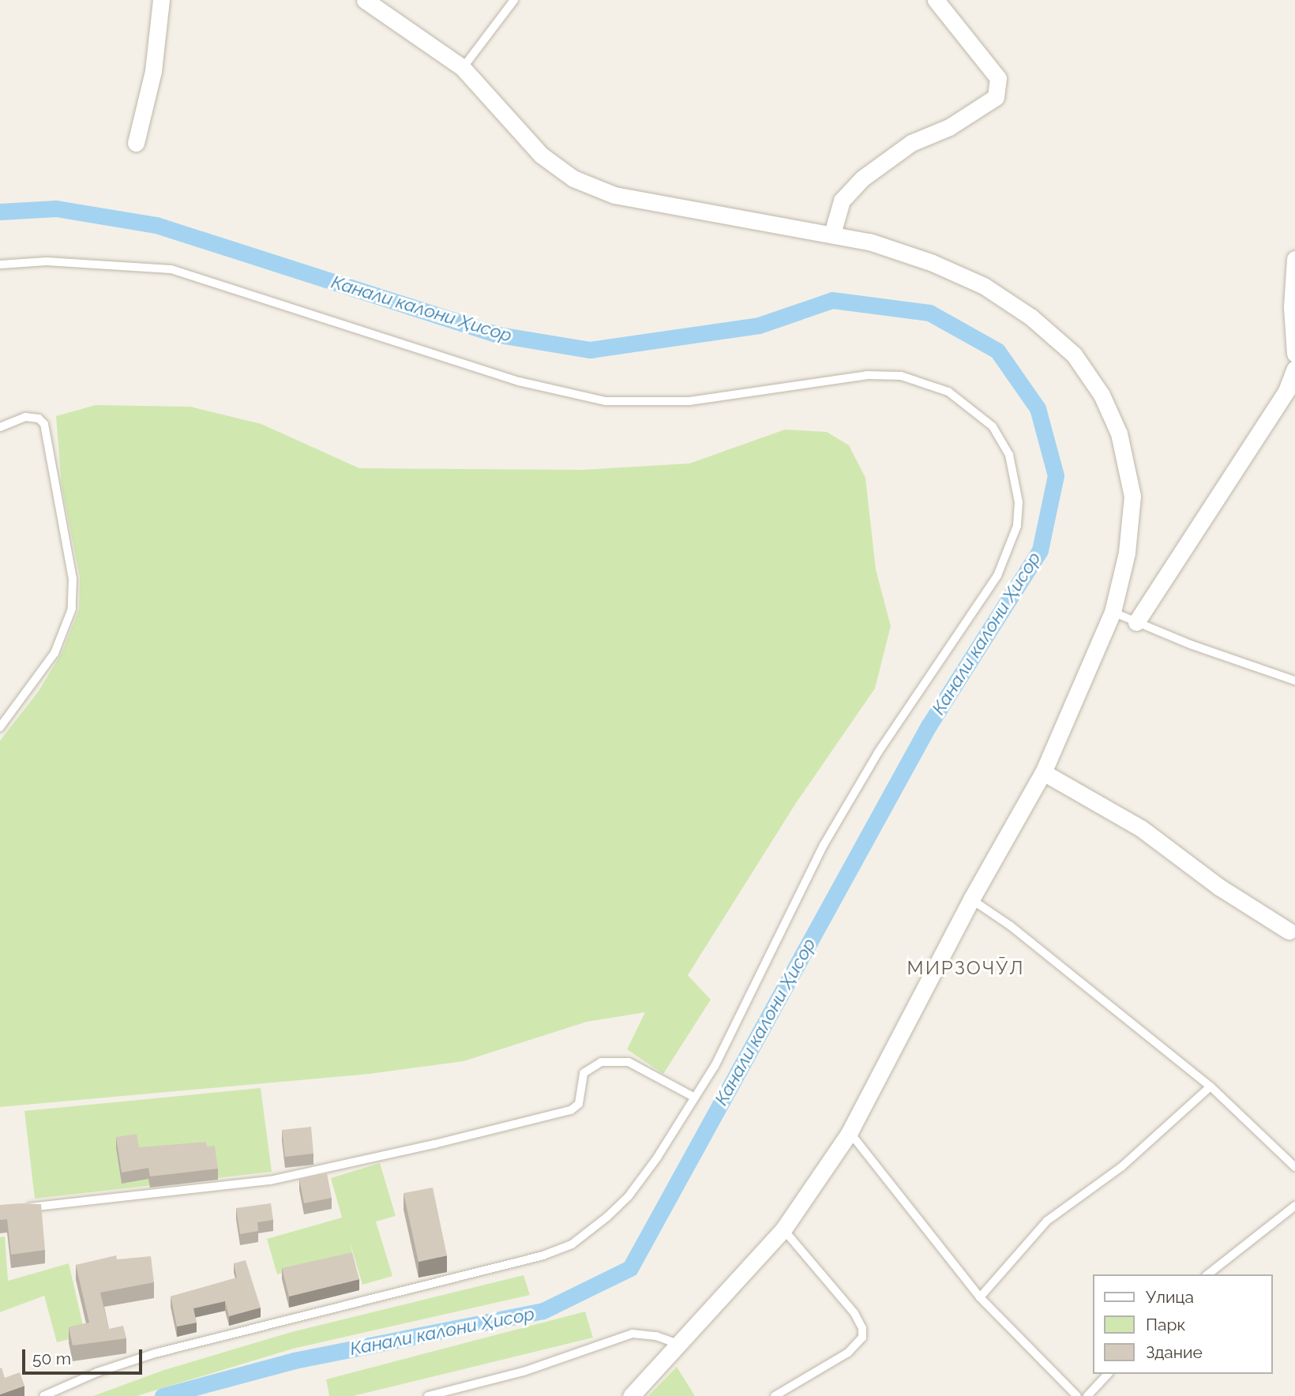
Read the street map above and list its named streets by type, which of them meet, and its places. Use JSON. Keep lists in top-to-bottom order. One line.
{"districts":["МИРЗОЧӮЛ"],"water":["Канали калони Ҳисор"],"legend":["Улица","Парк","Здание"],"scale_bar":"50 m"}
